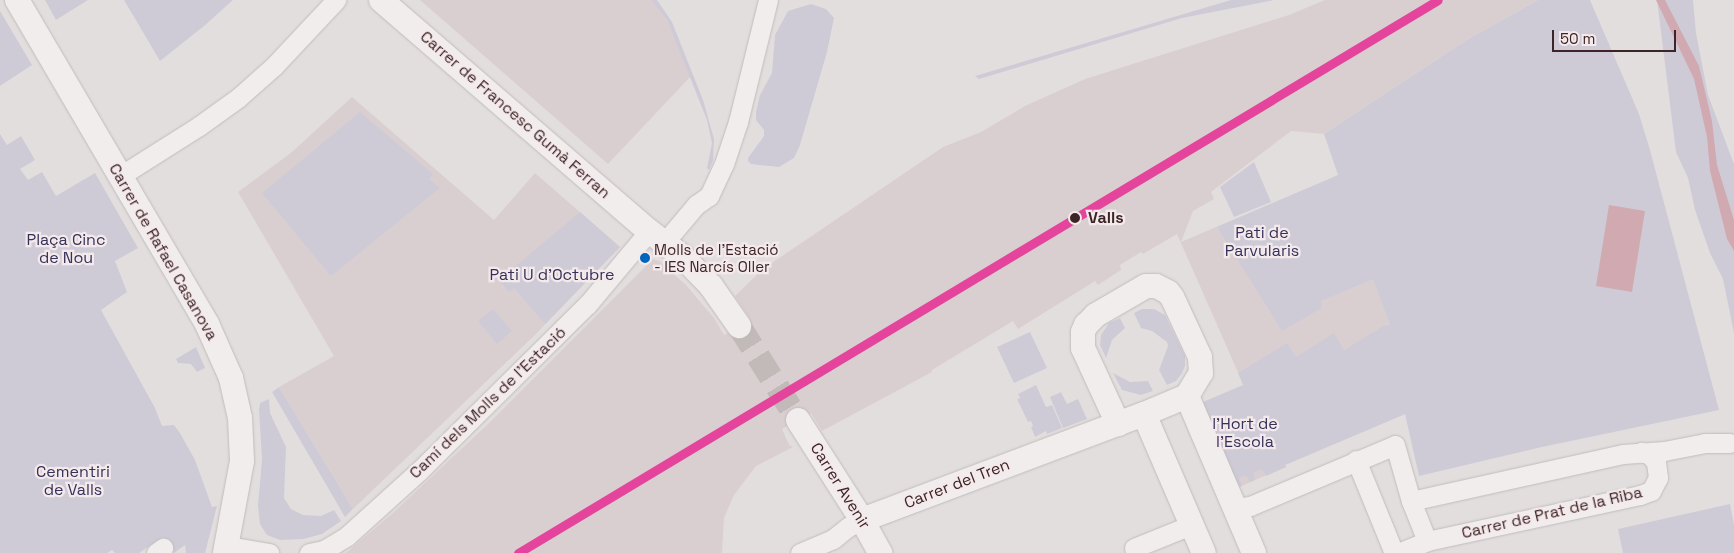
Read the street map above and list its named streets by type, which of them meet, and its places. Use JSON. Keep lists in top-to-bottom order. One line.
{"streets":{"street":["Carrer de Francesc Gumà Ferran","Carrer de Rafael Casanova","Camí dels Molls de l'Estació","Carrer del Tren","Carrer Avenir","Carrer de Prat de la Riba"]},"crossings":[["Carrer de Francesc Gumà Ferran","Camí dels Molls de l'Estació"],["Carrer del Tren","Carrer Avenir"]],"parks":["Pati de Parvularis","Plaça Cinc de Nou","Pati U d'Octubre","l'Hort de l'Escola","Cementiri de Valls"],"places":["Valls","Molls de l'Estació - IES Narcís Oller"],"scale_bar":"50 m"}
